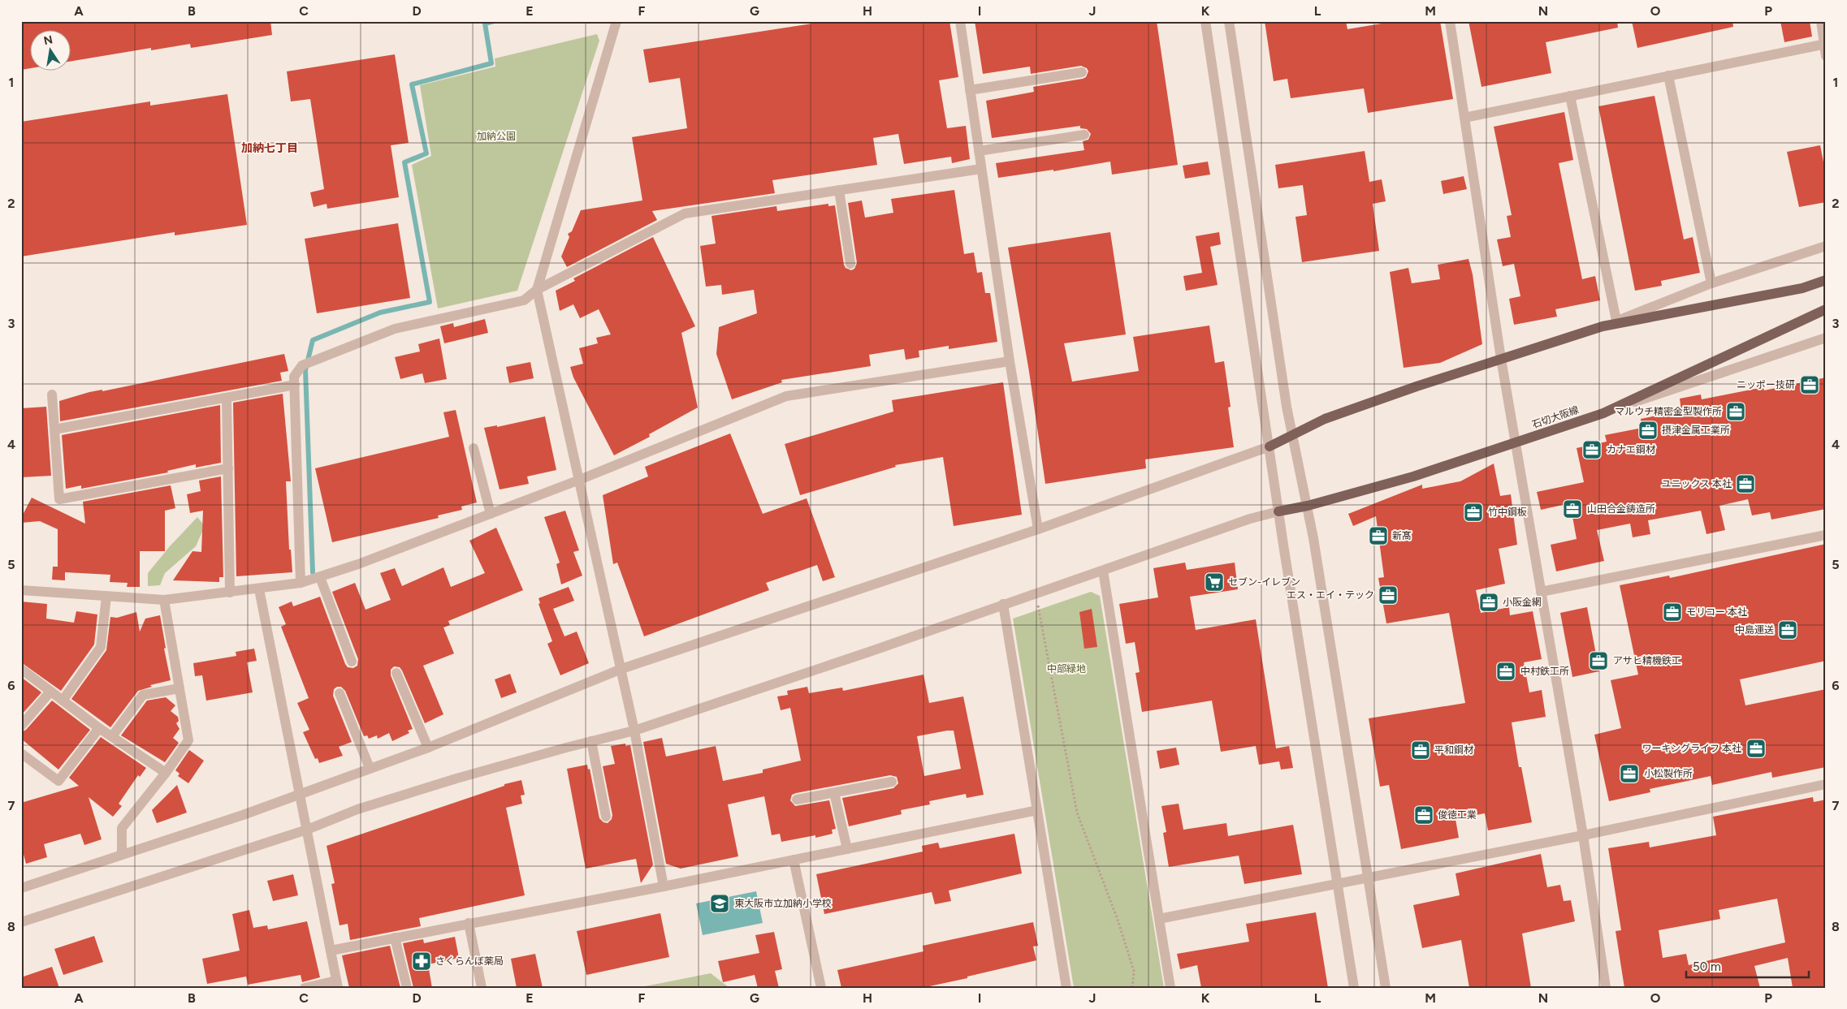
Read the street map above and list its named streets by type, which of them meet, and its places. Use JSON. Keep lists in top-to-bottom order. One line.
{"streets":{"main road":["石切大阪線"]},"districts":["加納七丁目"],"parks":["加納公園","中部緑地"],"places":{"office":["ニッポー技研","マルウチ精密金型製作所","摂津金属工業所","カナエ鋼材","ユニックス 本社","山田合金鋳造所","竹中鋼板","新髙","エス・エイ・テック","小阪金網","モリコー 本社","中島運送","アサヒ精機鉄工","中村鉄工所","ワーキングライフ 本社","平和鋼材","小松製作所","俊徳工業"],"supermarket":["セブン-イレブン"],"school or university":["東大阪市立加納小学校"],"pharmacy":["さくらんぼ薬局"]},"scale_bar":"50 m","north":"top","grid":{"columns":["A","B","C","D","E","F","G","H","I","J","K","L","M","N","O","P"],"rows":["1","2","3","4","5","6","7","8"]}}
